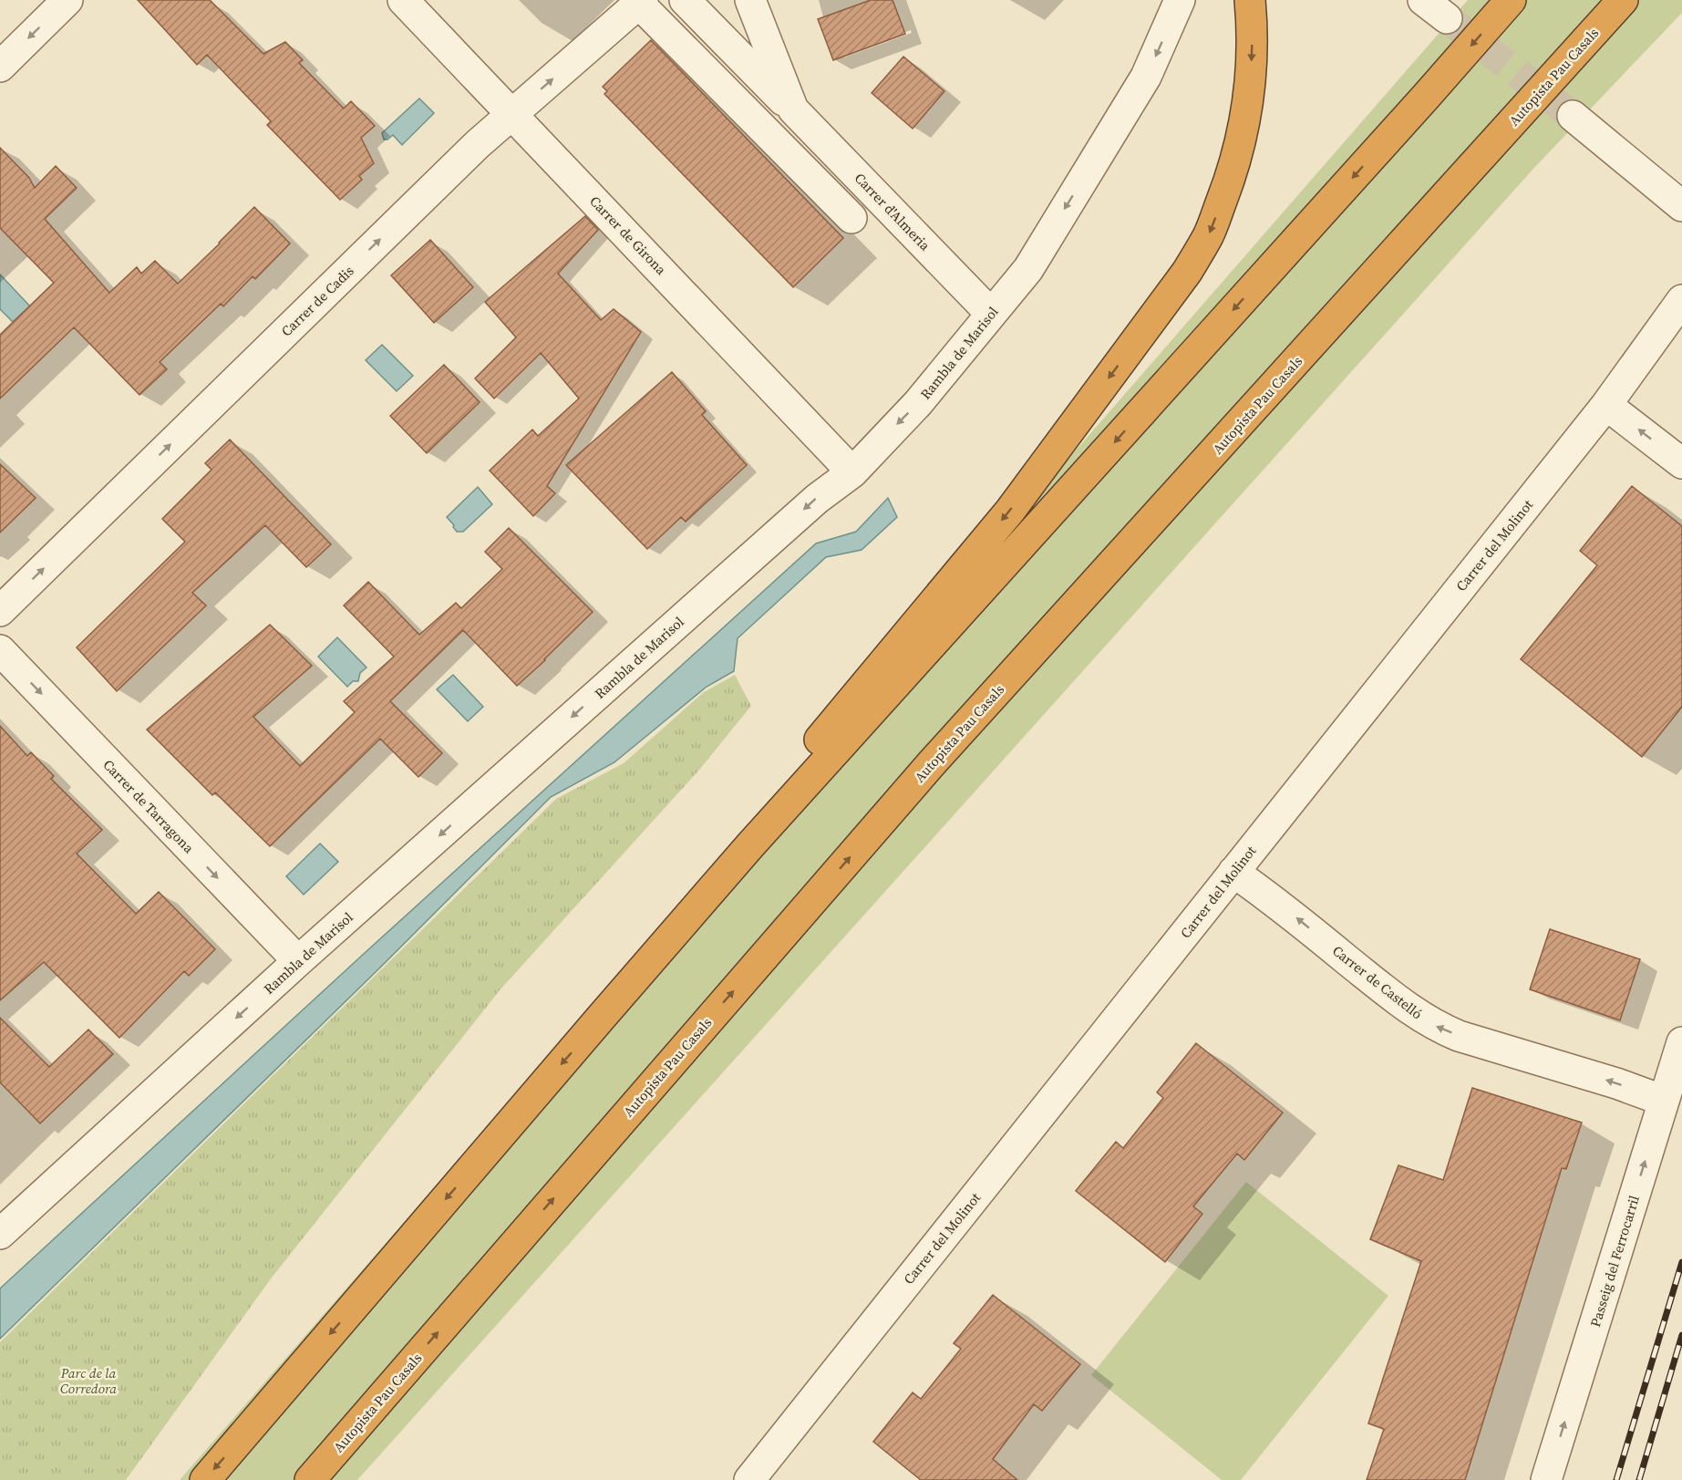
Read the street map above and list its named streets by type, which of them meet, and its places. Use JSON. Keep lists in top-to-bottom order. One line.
{"streets":{"highway":["Autopista Pau Casals"],"street":["Carrer d'Almeria","Carrer de Girona","Carrer de Cadis","Rambla de Marisol","Carrer del Molinot","Carrer de Tarragona","Carrer de Castelló","Passeig del Ferrocarril"]},"crossings":[["Carrer d'Almeria","Rambla de Marisol"],["Carrer de Girona","Carrer de Cadis"],["Carrer de Girona","Rambla de Marisol"],["Rambla de Marisol","Carrer de Tarragona"],["Carrer del Molinot","Carrer de Castelló"],["Carrer de Castelló","Passeig del Ferrocarril"]],"one_way":["Carrer de Cadis","Rambla de Marisol","Carrer de Tarragona","Carrer de Castelló","Passeig del Ferrocarril"],"parks":["Parc de la Corredora"]}
